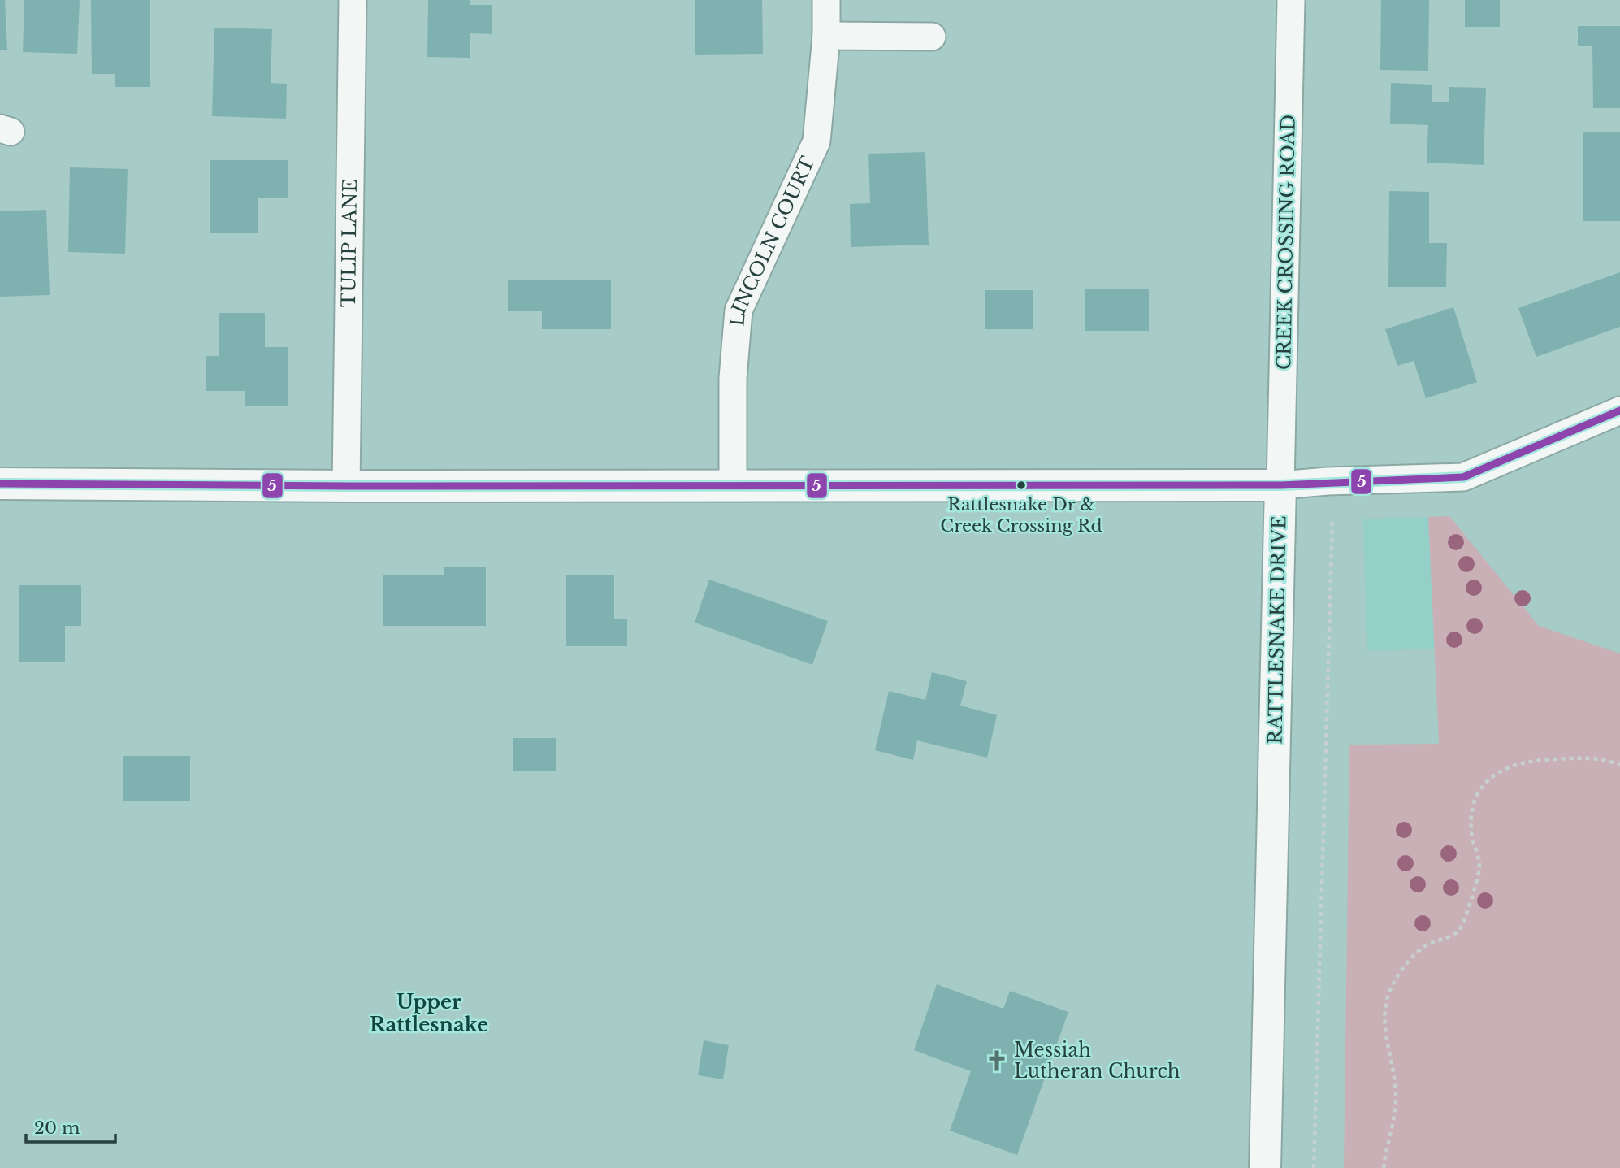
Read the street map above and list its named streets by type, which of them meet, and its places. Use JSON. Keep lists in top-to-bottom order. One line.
{"streets":{"street":["LINCOLN COURT","CREEK CROSSING ROAD","TULIP LANE","RATTLESNAKE DRIVE"]},"crossings":[["CREEK CROSSING ROAD","RATTLESNAKE DRIVE"]],"districts":["Upper Rattlesnake"],"places":{"other":["Rattlesnake Dr & Creek Crossing Rd"],"church":["Messiah Lutheran Church"]},"lines":["transit line 5"],"scale_bar":"20 m"}
